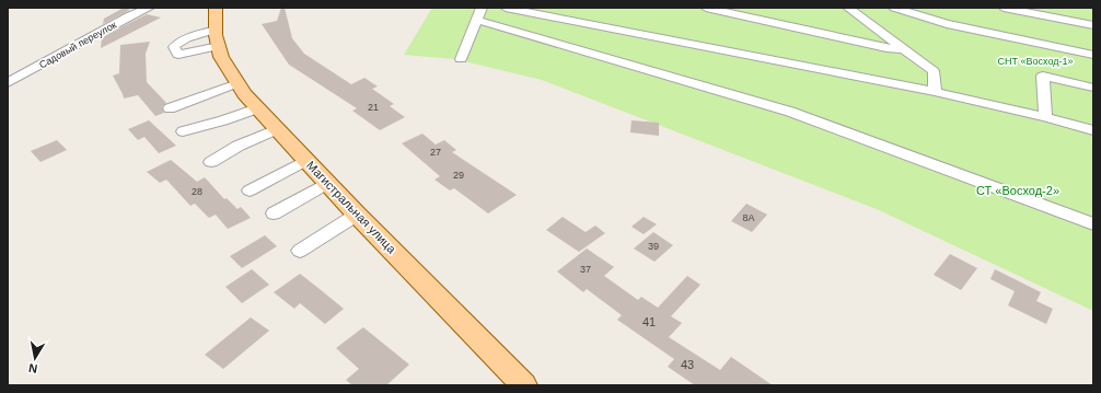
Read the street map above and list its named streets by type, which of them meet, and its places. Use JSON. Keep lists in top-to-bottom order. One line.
{"streets":{"main road":["Магистральная улица"],"street":["Садовый переулок"]},"parks":["СНТ «Восход-1»","СТ «Восход-2»"],"house_numbers":["21","27","29","28","8А","39","37","41","43"],"north":"bottom"}
